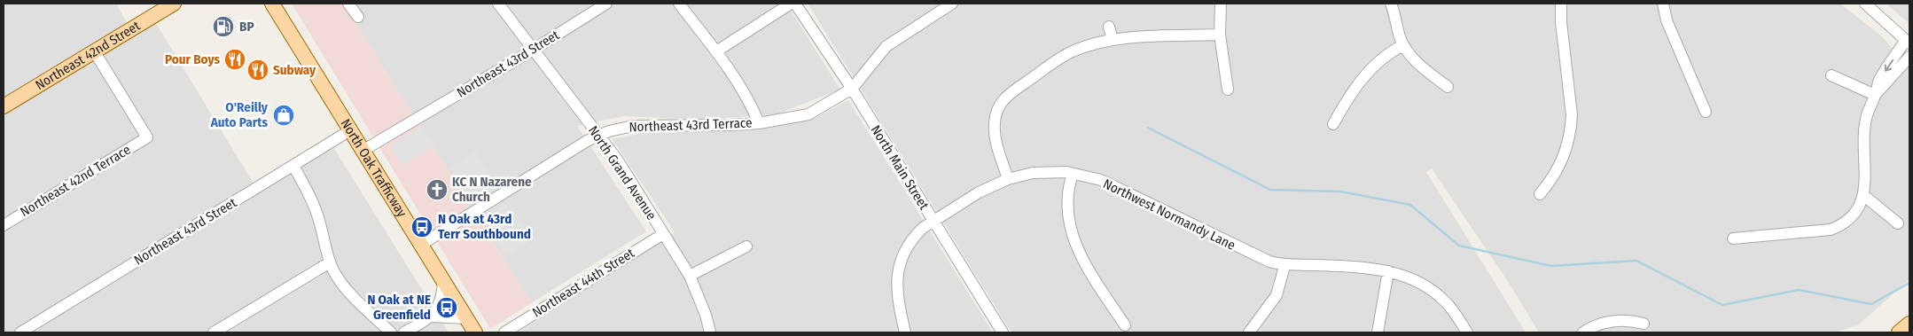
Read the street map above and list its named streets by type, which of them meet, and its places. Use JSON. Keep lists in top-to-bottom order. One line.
{"streets":{"main road":["Northeast 42nd Street","North Oak Trafficway"],"street":["Northeast 43rd Street","Northeast 43rd Terrace","North Main Street","North Grand Avenue","Northeast 42nd Terrace","Northwest Normandy Lane","Northeast 44th Street"]},"crossings":[["Northeast 42nd Street","Northeast 42nd Terrace"],["Northeast 43rd Street","North Oak Trafficway"],["Northeast 43rd Street","North Grand Avenue"],["Northeast 43rd Terrace","North Oak Trafficway"],["Northeast 43rd Terrace","North Main Street"],["Northeast 43rd Terrace","North Grand Avenue"],["North Main Street","Northwest Normandy Lane"],["North Grand Avenue","Northeast 44th Street"]],"places":{"fuel station":["BP"],"restaurant":["Pour Boys","Subway"],"shop":["O'Reilly Auto Parts"],"church":["KC N Nazarene Church"],"bus stop":["N Oak at 43rd Terr Southbound","N Oak at NE Greenfield"]}}
